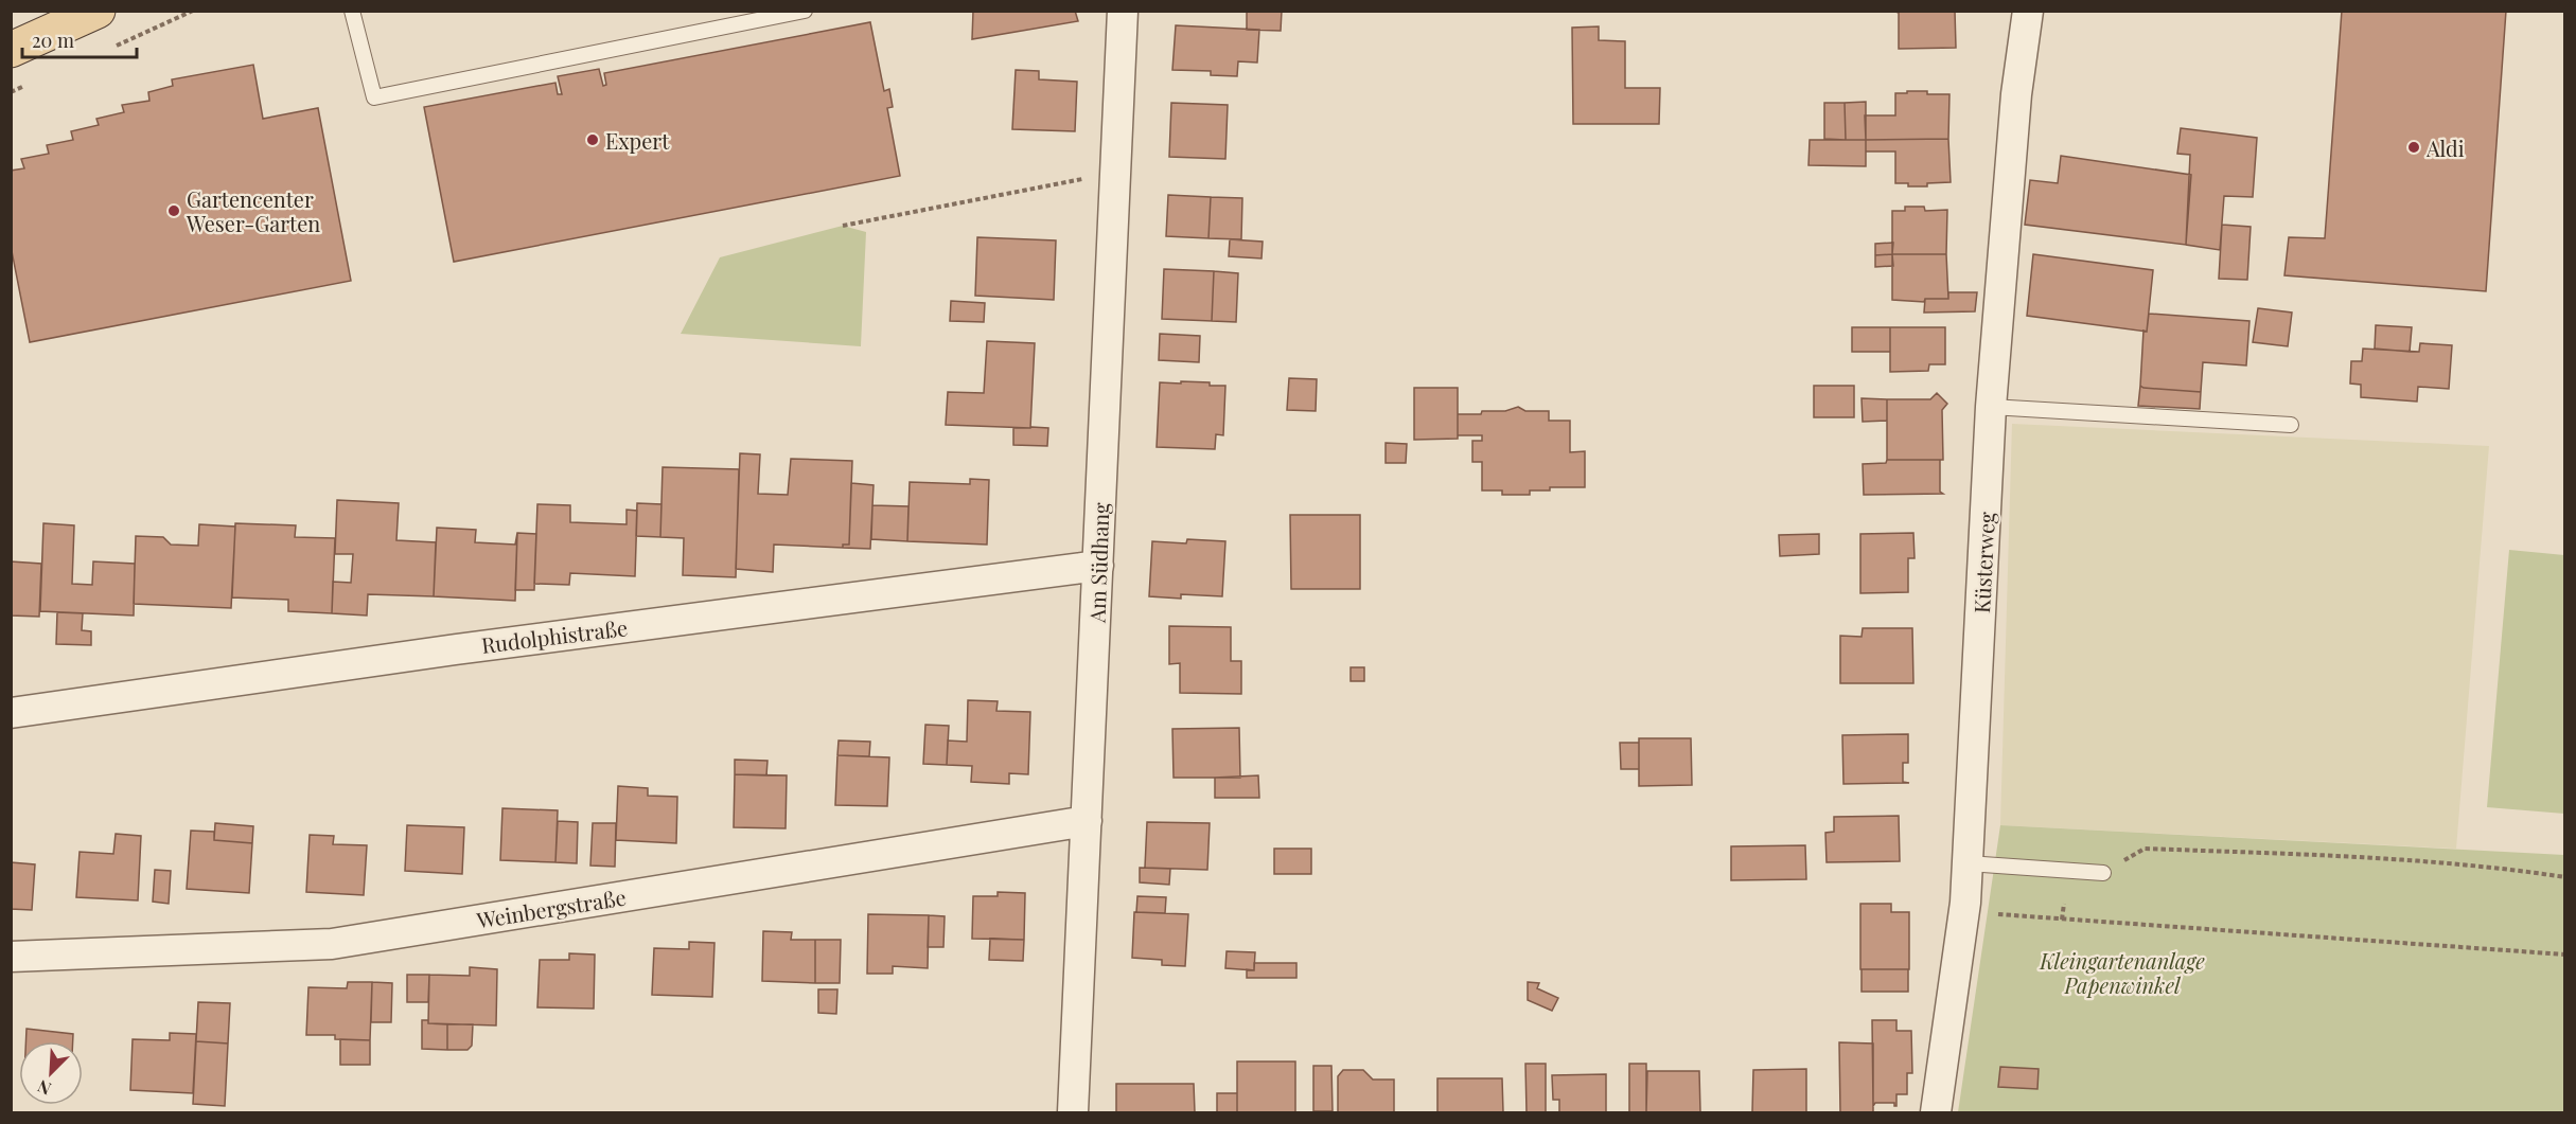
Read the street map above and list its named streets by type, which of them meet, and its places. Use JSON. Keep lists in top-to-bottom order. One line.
{"streets":{"street":["Am Südhang","Küsterweg","Rudolphistraße","Weinbergstraße"]},"crossings":[["Am Südhang","Rudolphistraße"],["Am Südhang","Weinbergstraße"]],"parks":["Kleingartenanlage Papenwinkel"],"places":["Expert","Aldi","Gartencenter Weser-Garten"],"scale_bar":"20 m","north":"bottom left"}
